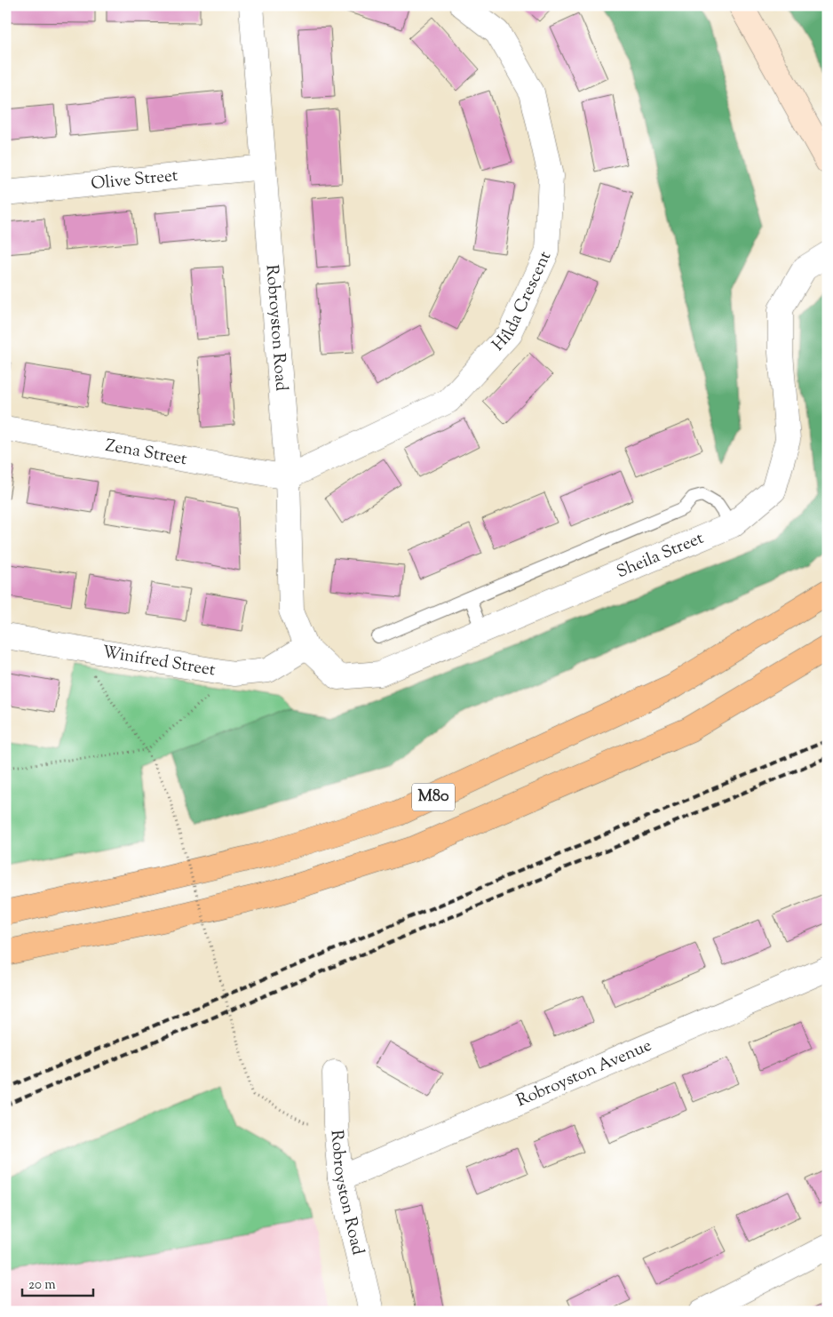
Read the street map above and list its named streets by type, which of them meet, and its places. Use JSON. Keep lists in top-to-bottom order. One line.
{"streets":{"highway":["M80"],"street":["Olive Street","Hilda Crescent","Robroyston Road","Zena Street","Sheila Street","Winifred Street","Robroyston Avenue"]},"crossings":[["Olive Street","Robroyston Road"],["Hilda Crescent","Robroyston Road"],["Hilda Crescent","Zena Street"],["Robroyston Road","Zena Street"],["Robroyston Road","Sheila Street"],["Robroyston Road","Winifred Street"],["Robroyston Road","Robroyston Avenue"],["Sheila Street","Winifred Street"]],"scale_bar":"20 m"}
